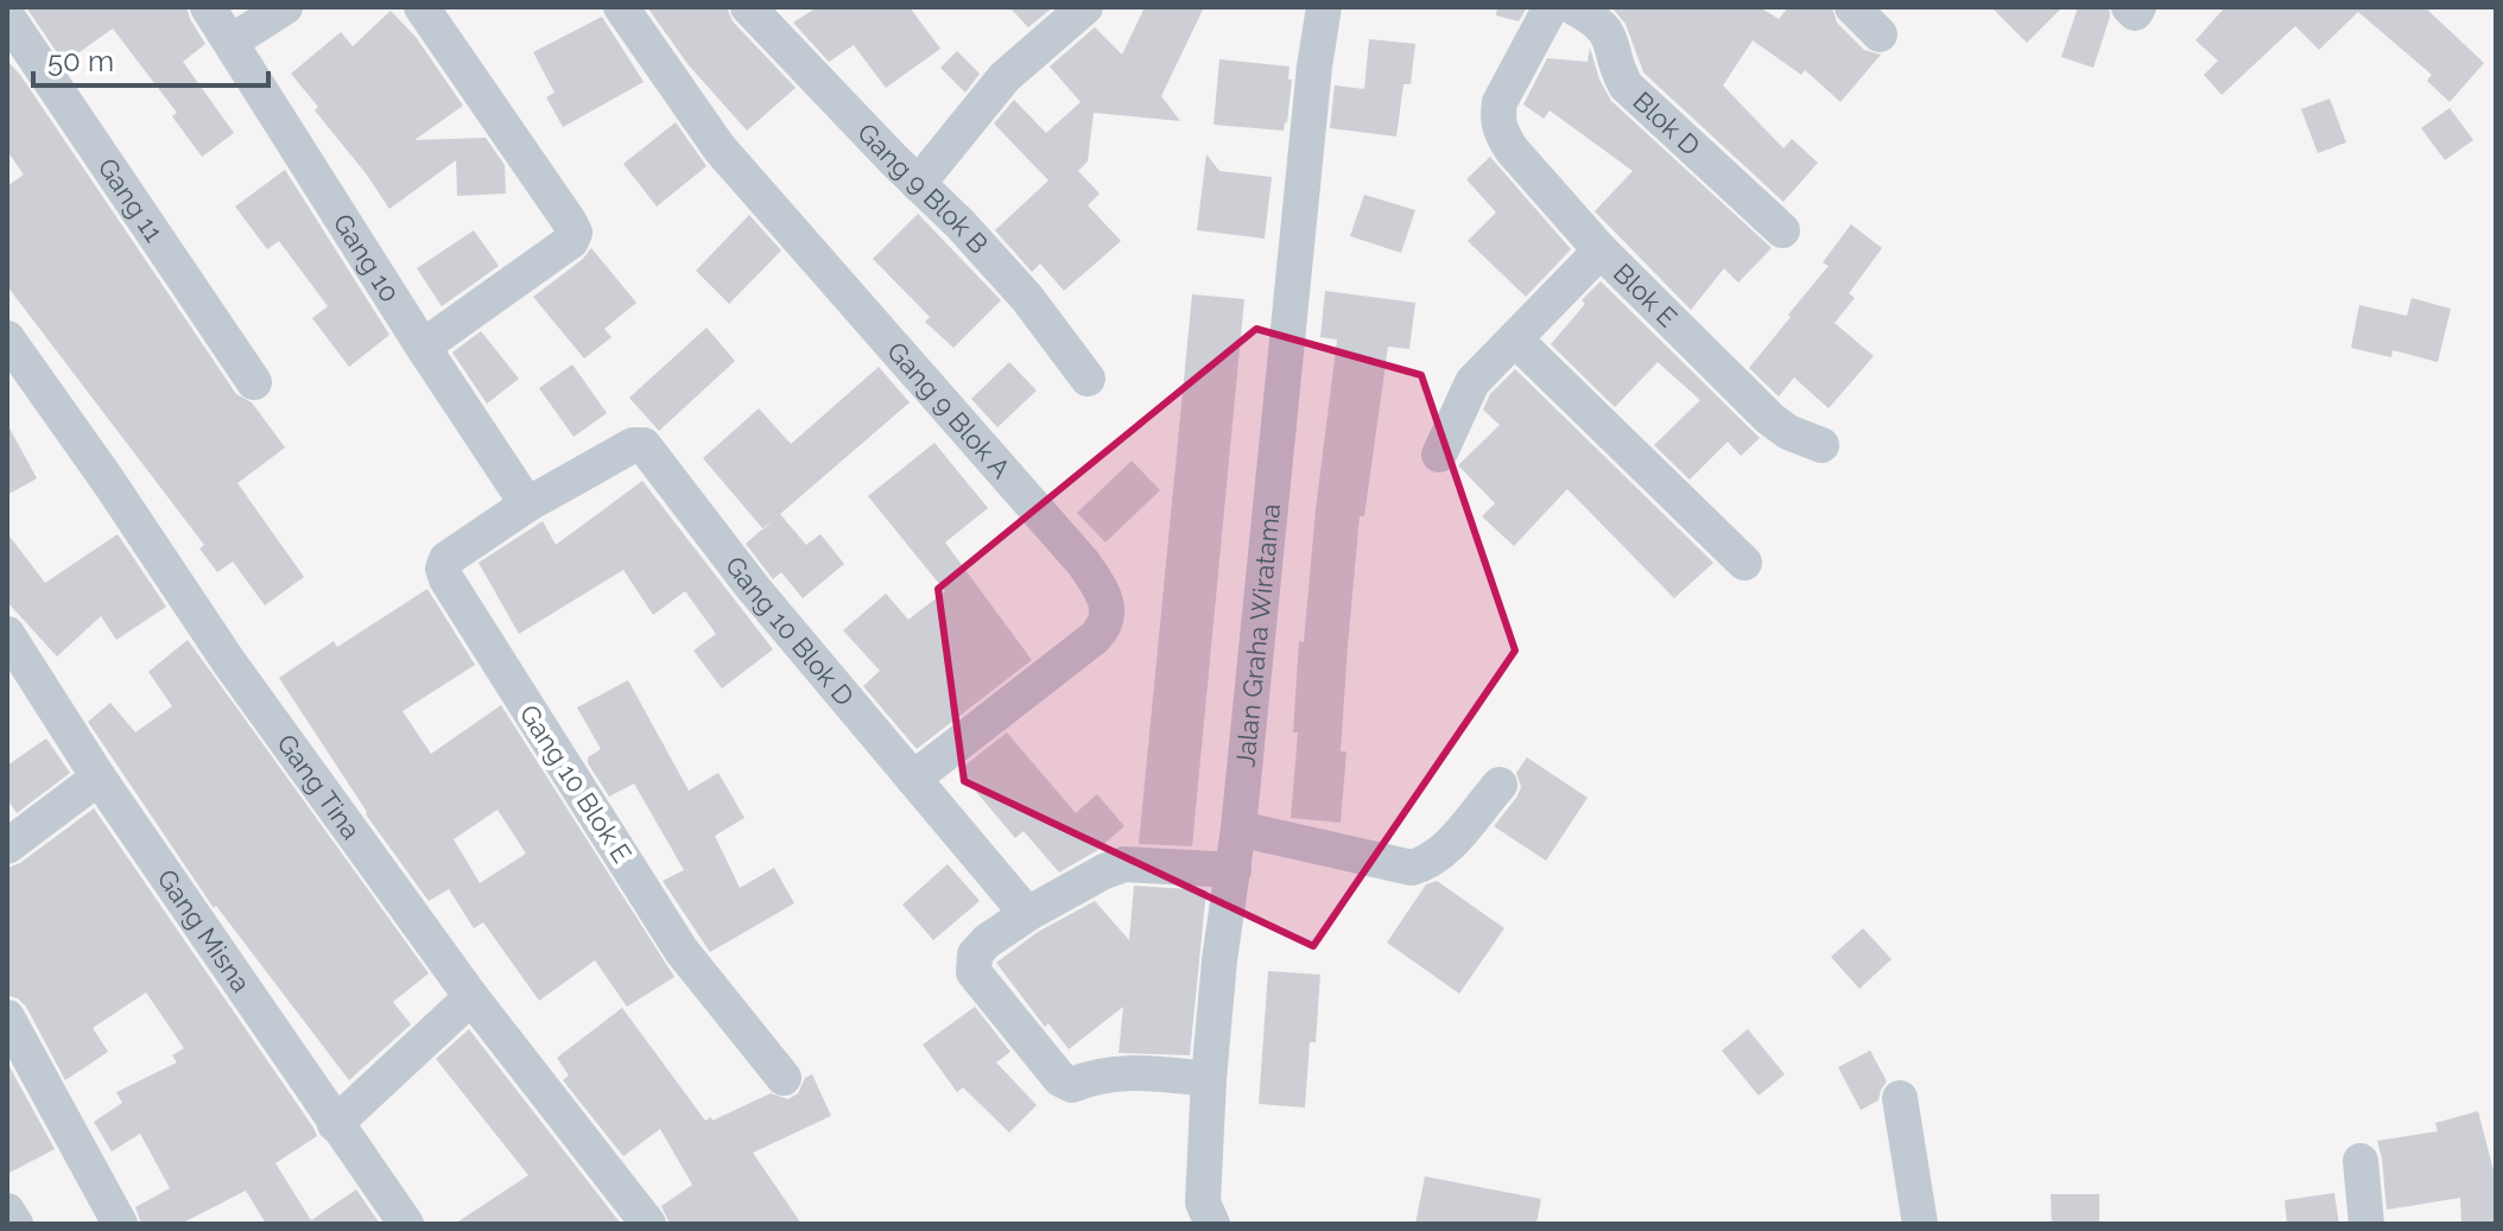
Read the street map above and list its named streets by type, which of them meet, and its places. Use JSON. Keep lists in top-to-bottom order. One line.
{"streets":{"street":["Blok D","Gang 9 Blok B","Gang 11","Gang 10","Blok E","Gang 9 Blok A","Gang 10 Blok D","Jalan Graha Wiratama","Gang 10 Blok E","Gang Tina","Gang Misna"]},"crossings":[["Gang 10","Gang 10 Blok D"],["Gang 10","Gang 10 Blok E"],["Gang 9 Blok A","Gang 10 Blok D"],["Gang 10 Blok D","Gang 10 Blok E"]],"scale_bar":"50 m"}
